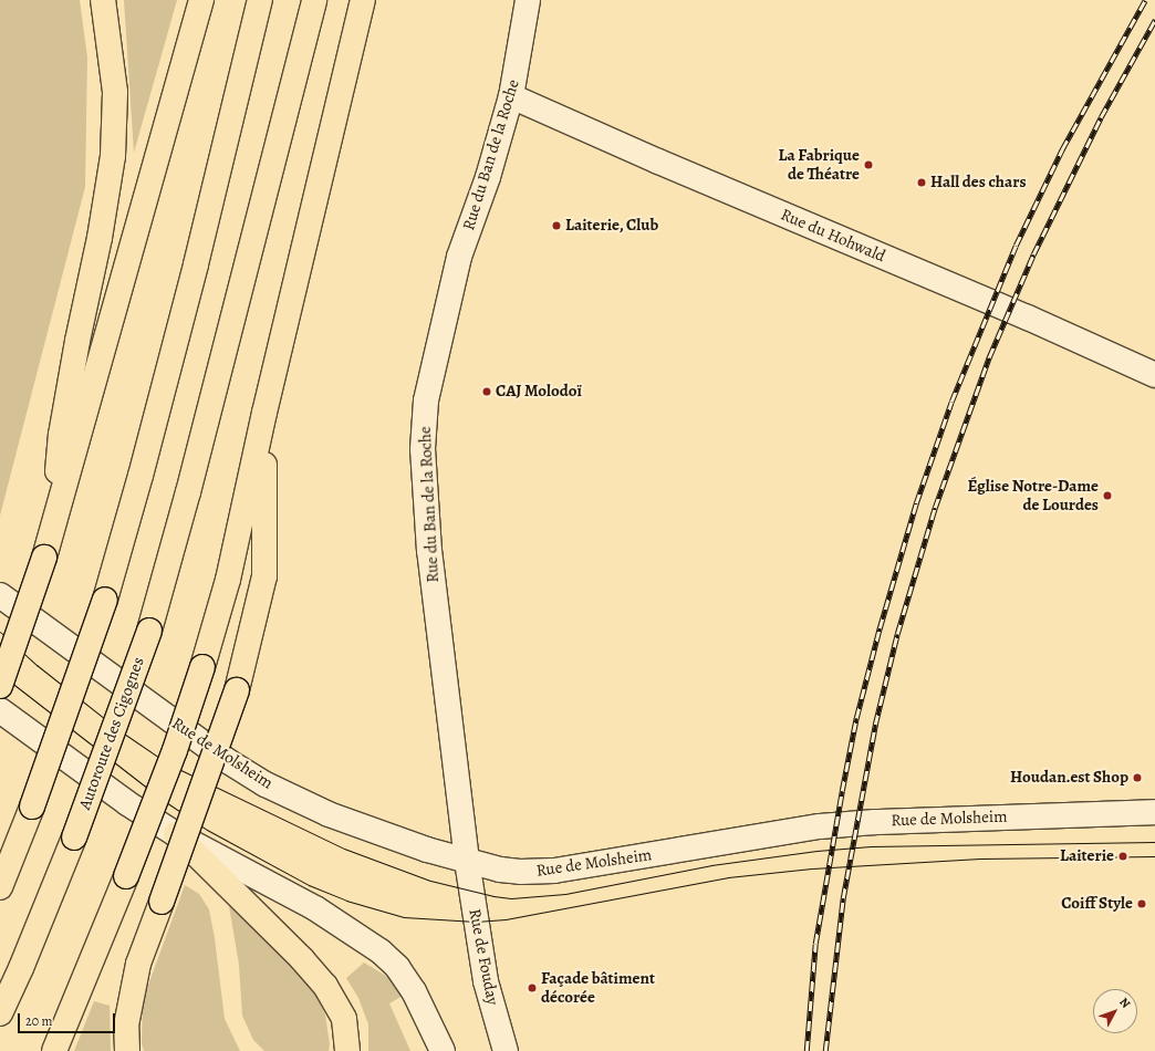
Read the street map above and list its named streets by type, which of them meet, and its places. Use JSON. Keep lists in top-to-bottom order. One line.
{"streets":{"highway":["Autoroute des Cigognes"],"main road":["Rue du Ban de la Roche","Rue du Hohwald","Rue de Molsheim","Rue de Fouday"]},"crossings":[["Rue du Ban de la Roche","Rue du Hohwald"],["Rue du Ban de la Roche","Rue de Molsheim"],["Rue du Ban de la Roche","Rue de Fouday"],["Rue de Molsheim","Rue de Fouday"]],"places":["La Fabrique de Théatre","Hall des chars","Laiterie, Club","CAJ Molodoï","Église Notre-Dame de Lourdes","Houdan.est Shop","Laiterie","Coiff Style","Façade bâtiment décorée"],"scale_bar":"20 m","north":"top right"}
